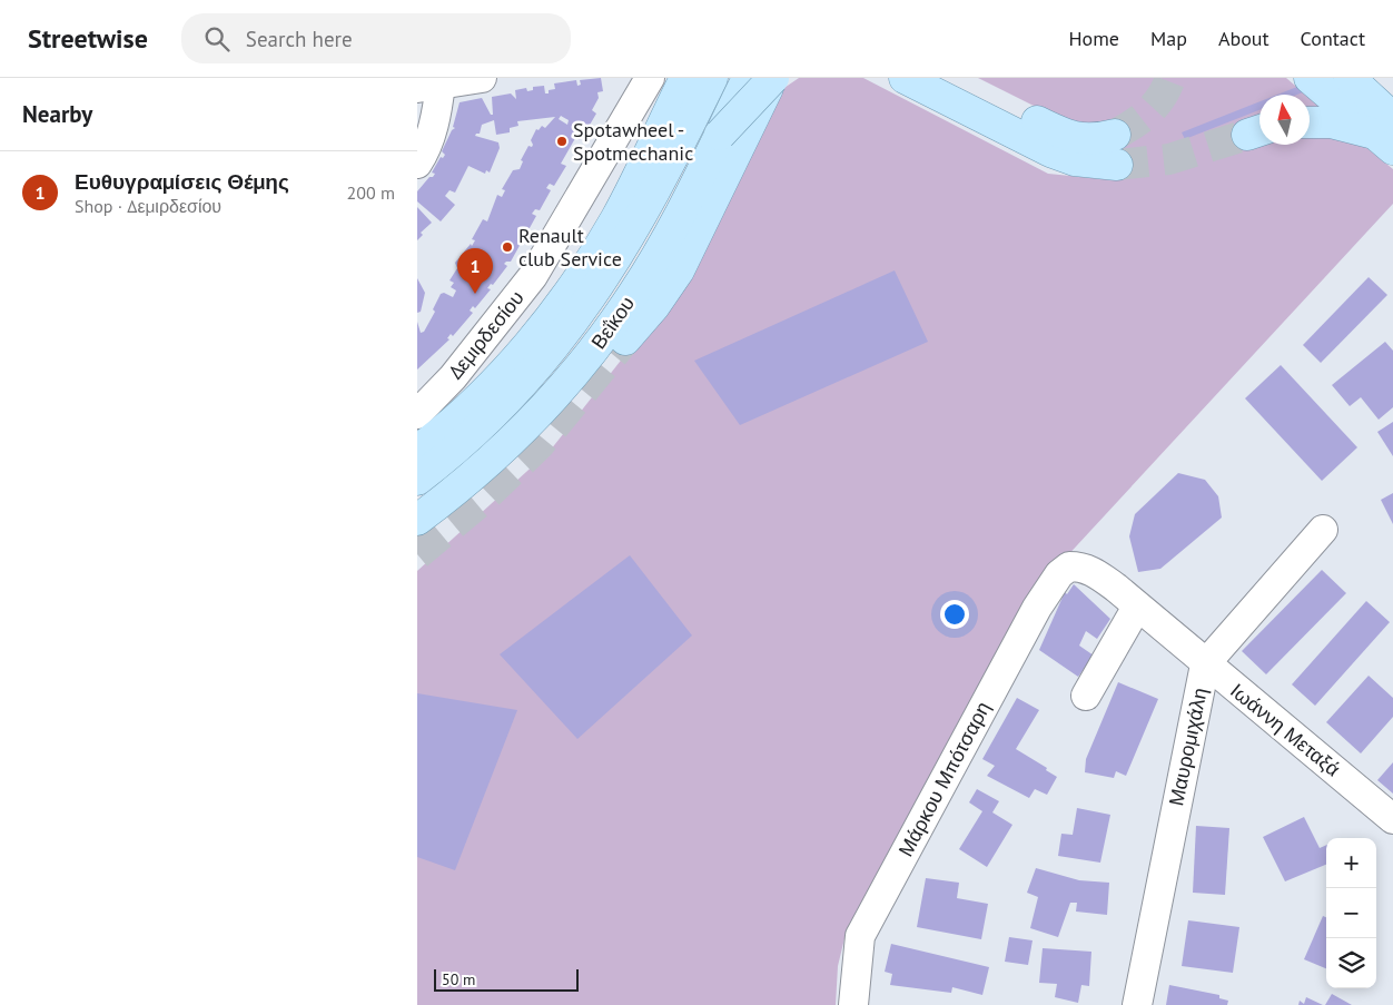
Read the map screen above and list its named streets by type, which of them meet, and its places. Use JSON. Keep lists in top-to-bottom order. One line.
{"streets":{"main road":["Βεΐκου"],"street":["Δεμιρδεσίου","Ιωάννη Μεταξά","Μαυρομιχάλη","Μάρκου Μπότσαρη"]},"crossings":[["Ιωάννη Μεταξά","Μαυρομιχάλη"],["Ιωάννη Μεταξά","Μάρκου Μπότσαρη"]],"places":["Spotawheel - Spotmechanic","Renault club Service"],"scale_bar":"50 m","north":"top","page":{"header":"Streetwise","search":"Search here","nav":["Home","Map","About","Contact"],"heading":"Nearby","list":[{"mark":"1","name":"Ευθυγραμίσεις Θέμης","note":"Shop · Δεμιρδεσίου","value":"200 m"}],"pins":"1","map_buttons":["+","−"],"scale":"50 m"}}
